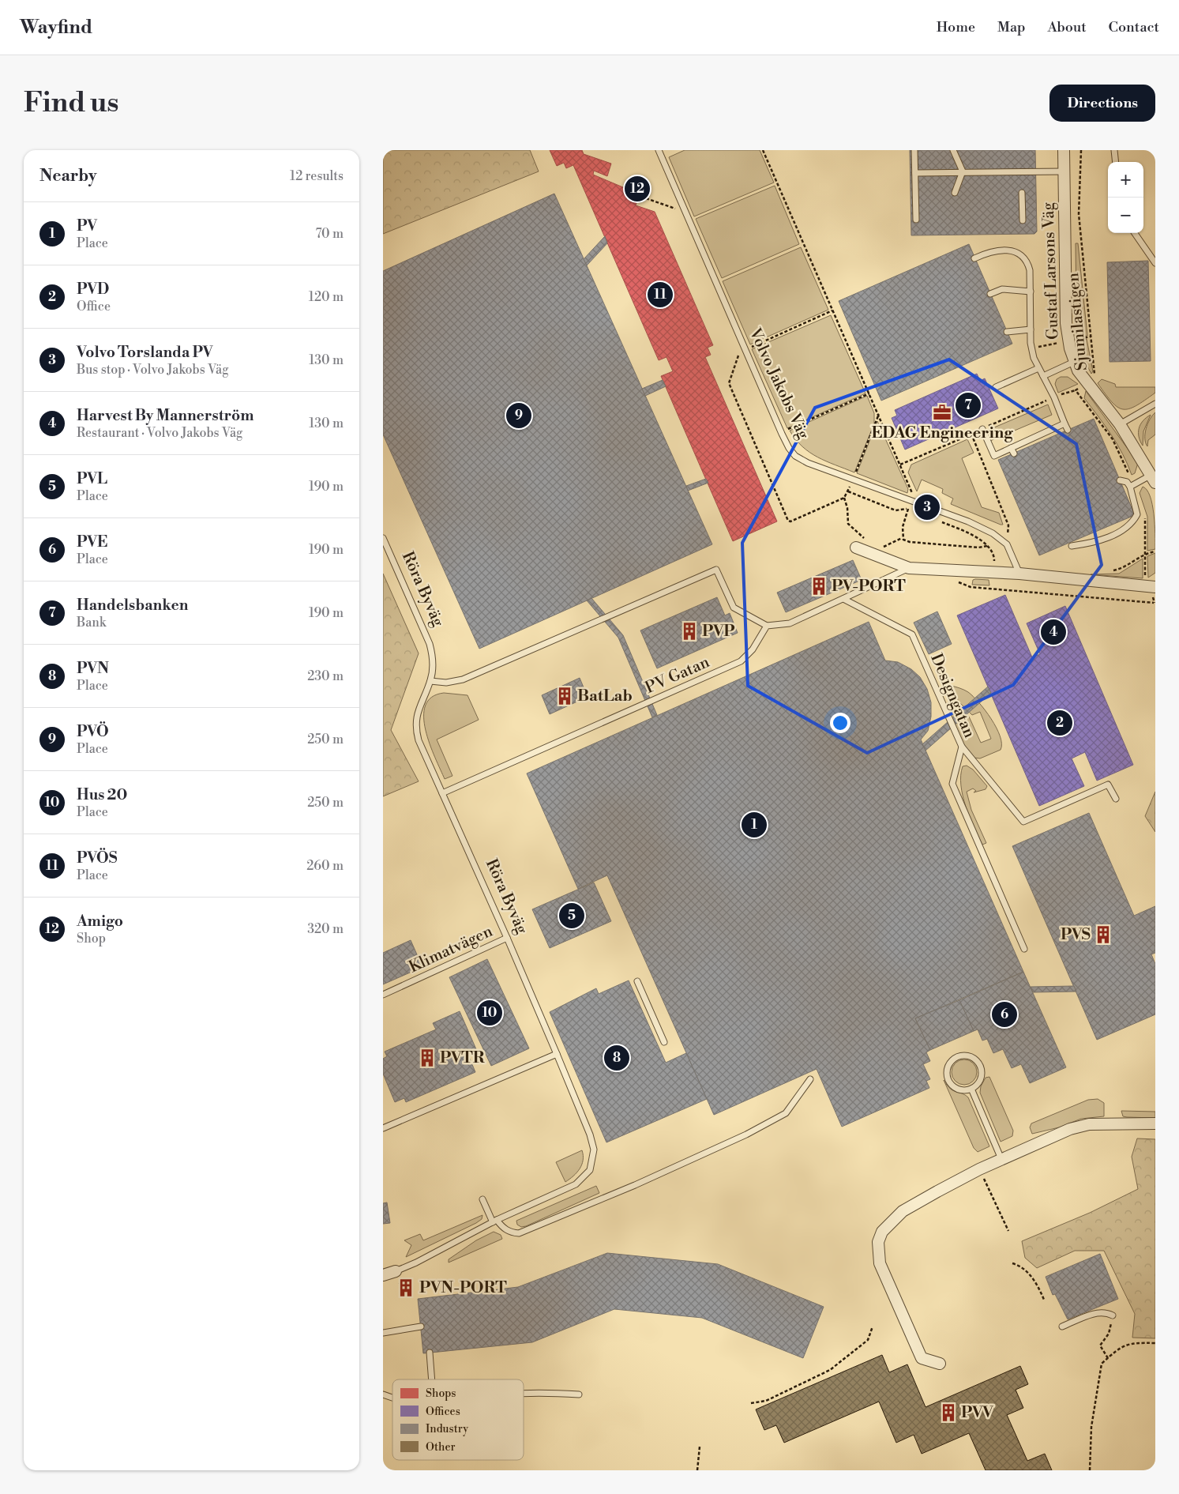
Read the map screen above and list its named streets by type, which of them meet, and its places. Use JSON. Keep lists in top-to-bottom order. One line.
{"streets":{"street":["Gustaf Larsons Väg"],"lane":["Volvo Jakobs Väg","Röra Byväg","PV Gatan","Designgatan","Klimatvägen"],"path":["Sjumilastigen"]},"crossings":[["Gustaf Larsons Väg","Sjumilastigen"],["Röra Byväg","PV Gatan"],["Röra Byväg","Klimatvägen"]],"places":{"office":["EDAG Engineering"],"building":["PV-PORT","PVP","BatLab","PVS","PVTR","PVN-PORT","PVV"]},"legend":["Shops","Offices","Industry","Other"],"page":{"header":"Wayfind","nav":["Home","Map","About","Contact"],"buttons":"Directions","title":"Find us","heading":["Nearby","12 results"],"map_buttons":["+","−"],"pins":["12","11","7","9","3","4","2","1","5","10","6","8"],"list":[{"mark":"1","name":"PV","note":"Place","value":"70 m"},{"mark":"2","name":"PVD","note":"Office","value":"120 m"},{"mark":"3","name":"Volvo Torslanda PV","note":"Bus stop · Volvo Jakobs Väg","value":"130 m"},{"mark":"4","name":"Harvest By Mannerström","note":"Restaurant · Volvo Jakobs Väg","value":"130 m"},{"mark":"5","name":"PVL","note":"Place","value":"190 m"},{"mark":"6","name":"PVE","note":"Place","value":"190 m"},{"mark":"7","name":"Handelsbanken","note":"Bank","value":"190 m"},{"mark":"8","name":"PVN","note":"Place","value":"230 m"},{"mark":"9","name":"PVÖ","note":"Place","value":"250 m"},{"mark":"10","name":"Hus 20","note":"Place","value":"250 m"},{"mark":"11","name":"PVÖS","note":"Place","value":"260 m"},{"mark":"12","name":"Amigo","note":"Shop","value":"320 m"}]}}
